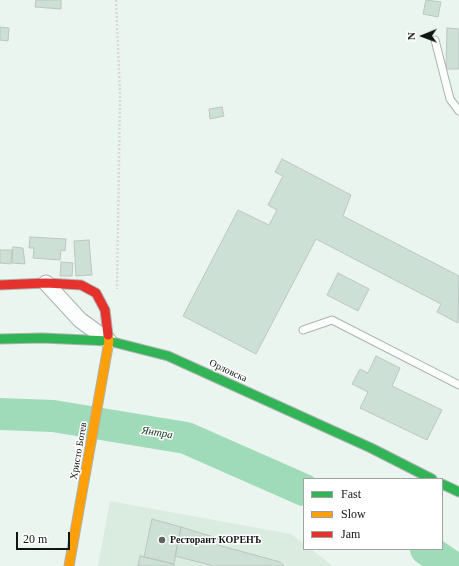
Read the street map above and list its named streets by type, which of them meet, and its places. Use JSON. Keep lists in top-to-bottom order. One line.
{"streets":{"street":["Орловска","Христо Ботев"]},"crossings":[["Орловска","Христо Ботев"]],"water":["Янтра"],"places":["Ресторант КОРЕНЪ"],"legend":["Fast","Slow","Jam"],"scale_bar":"20 m","north":"left"}
